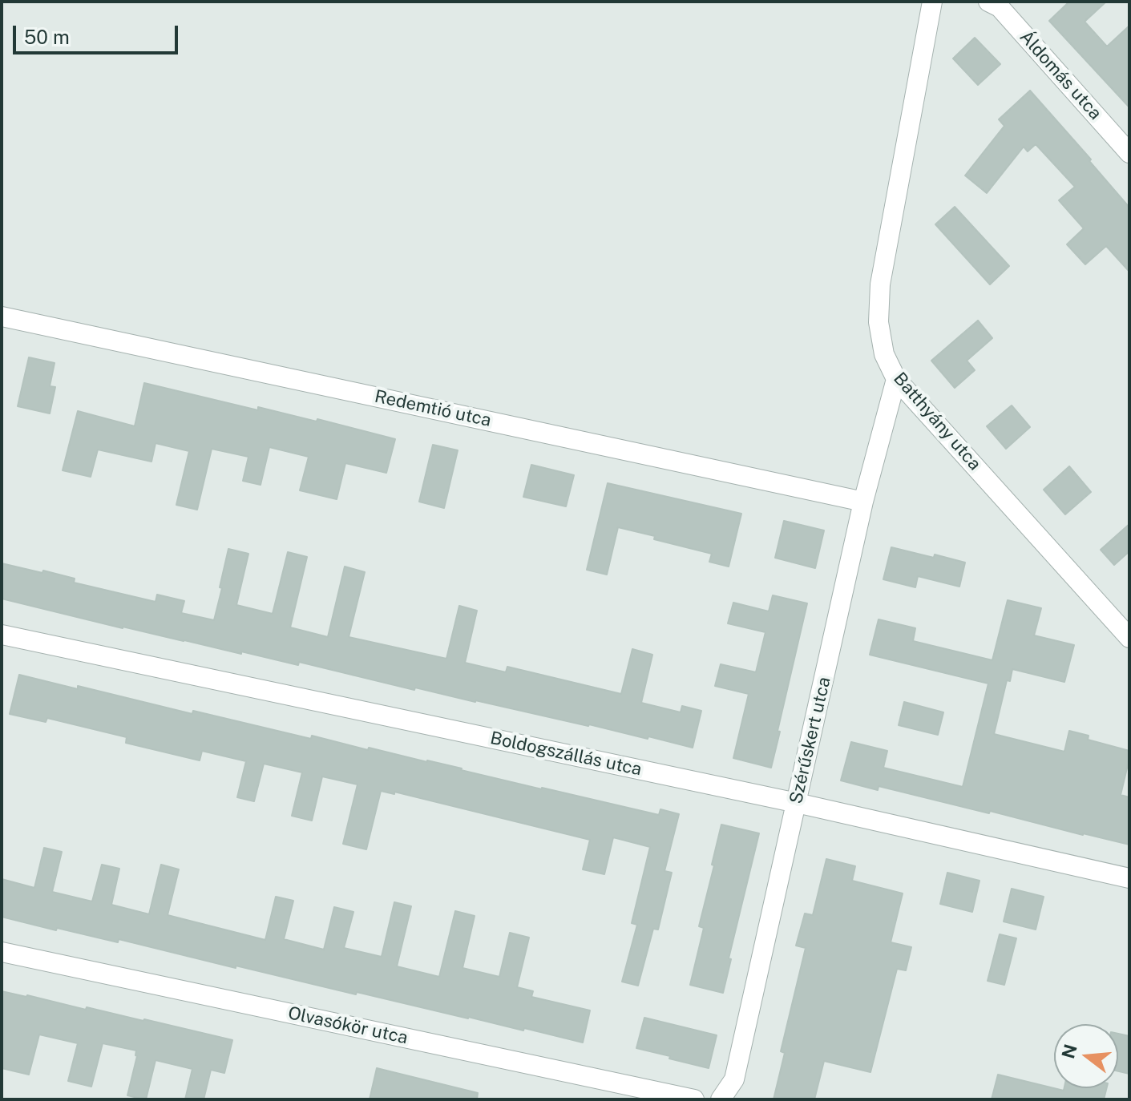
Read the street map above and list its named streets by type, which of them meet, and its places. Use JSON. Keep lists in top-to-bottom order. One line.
{"streets":{"street":["Áldomás utca","Redemtió utca","Batthyány utca","Szérűskert utca","Boldogszállás utca","Olvasókör utca"]},"crossings":[["Redemtió utca","Szérűskert utca"],["Batthyány utca","Szérűskert utca"],["Szérűskert utca","Boldogszállás utca"]],"scale_bar":"50 m","north":"left"}
